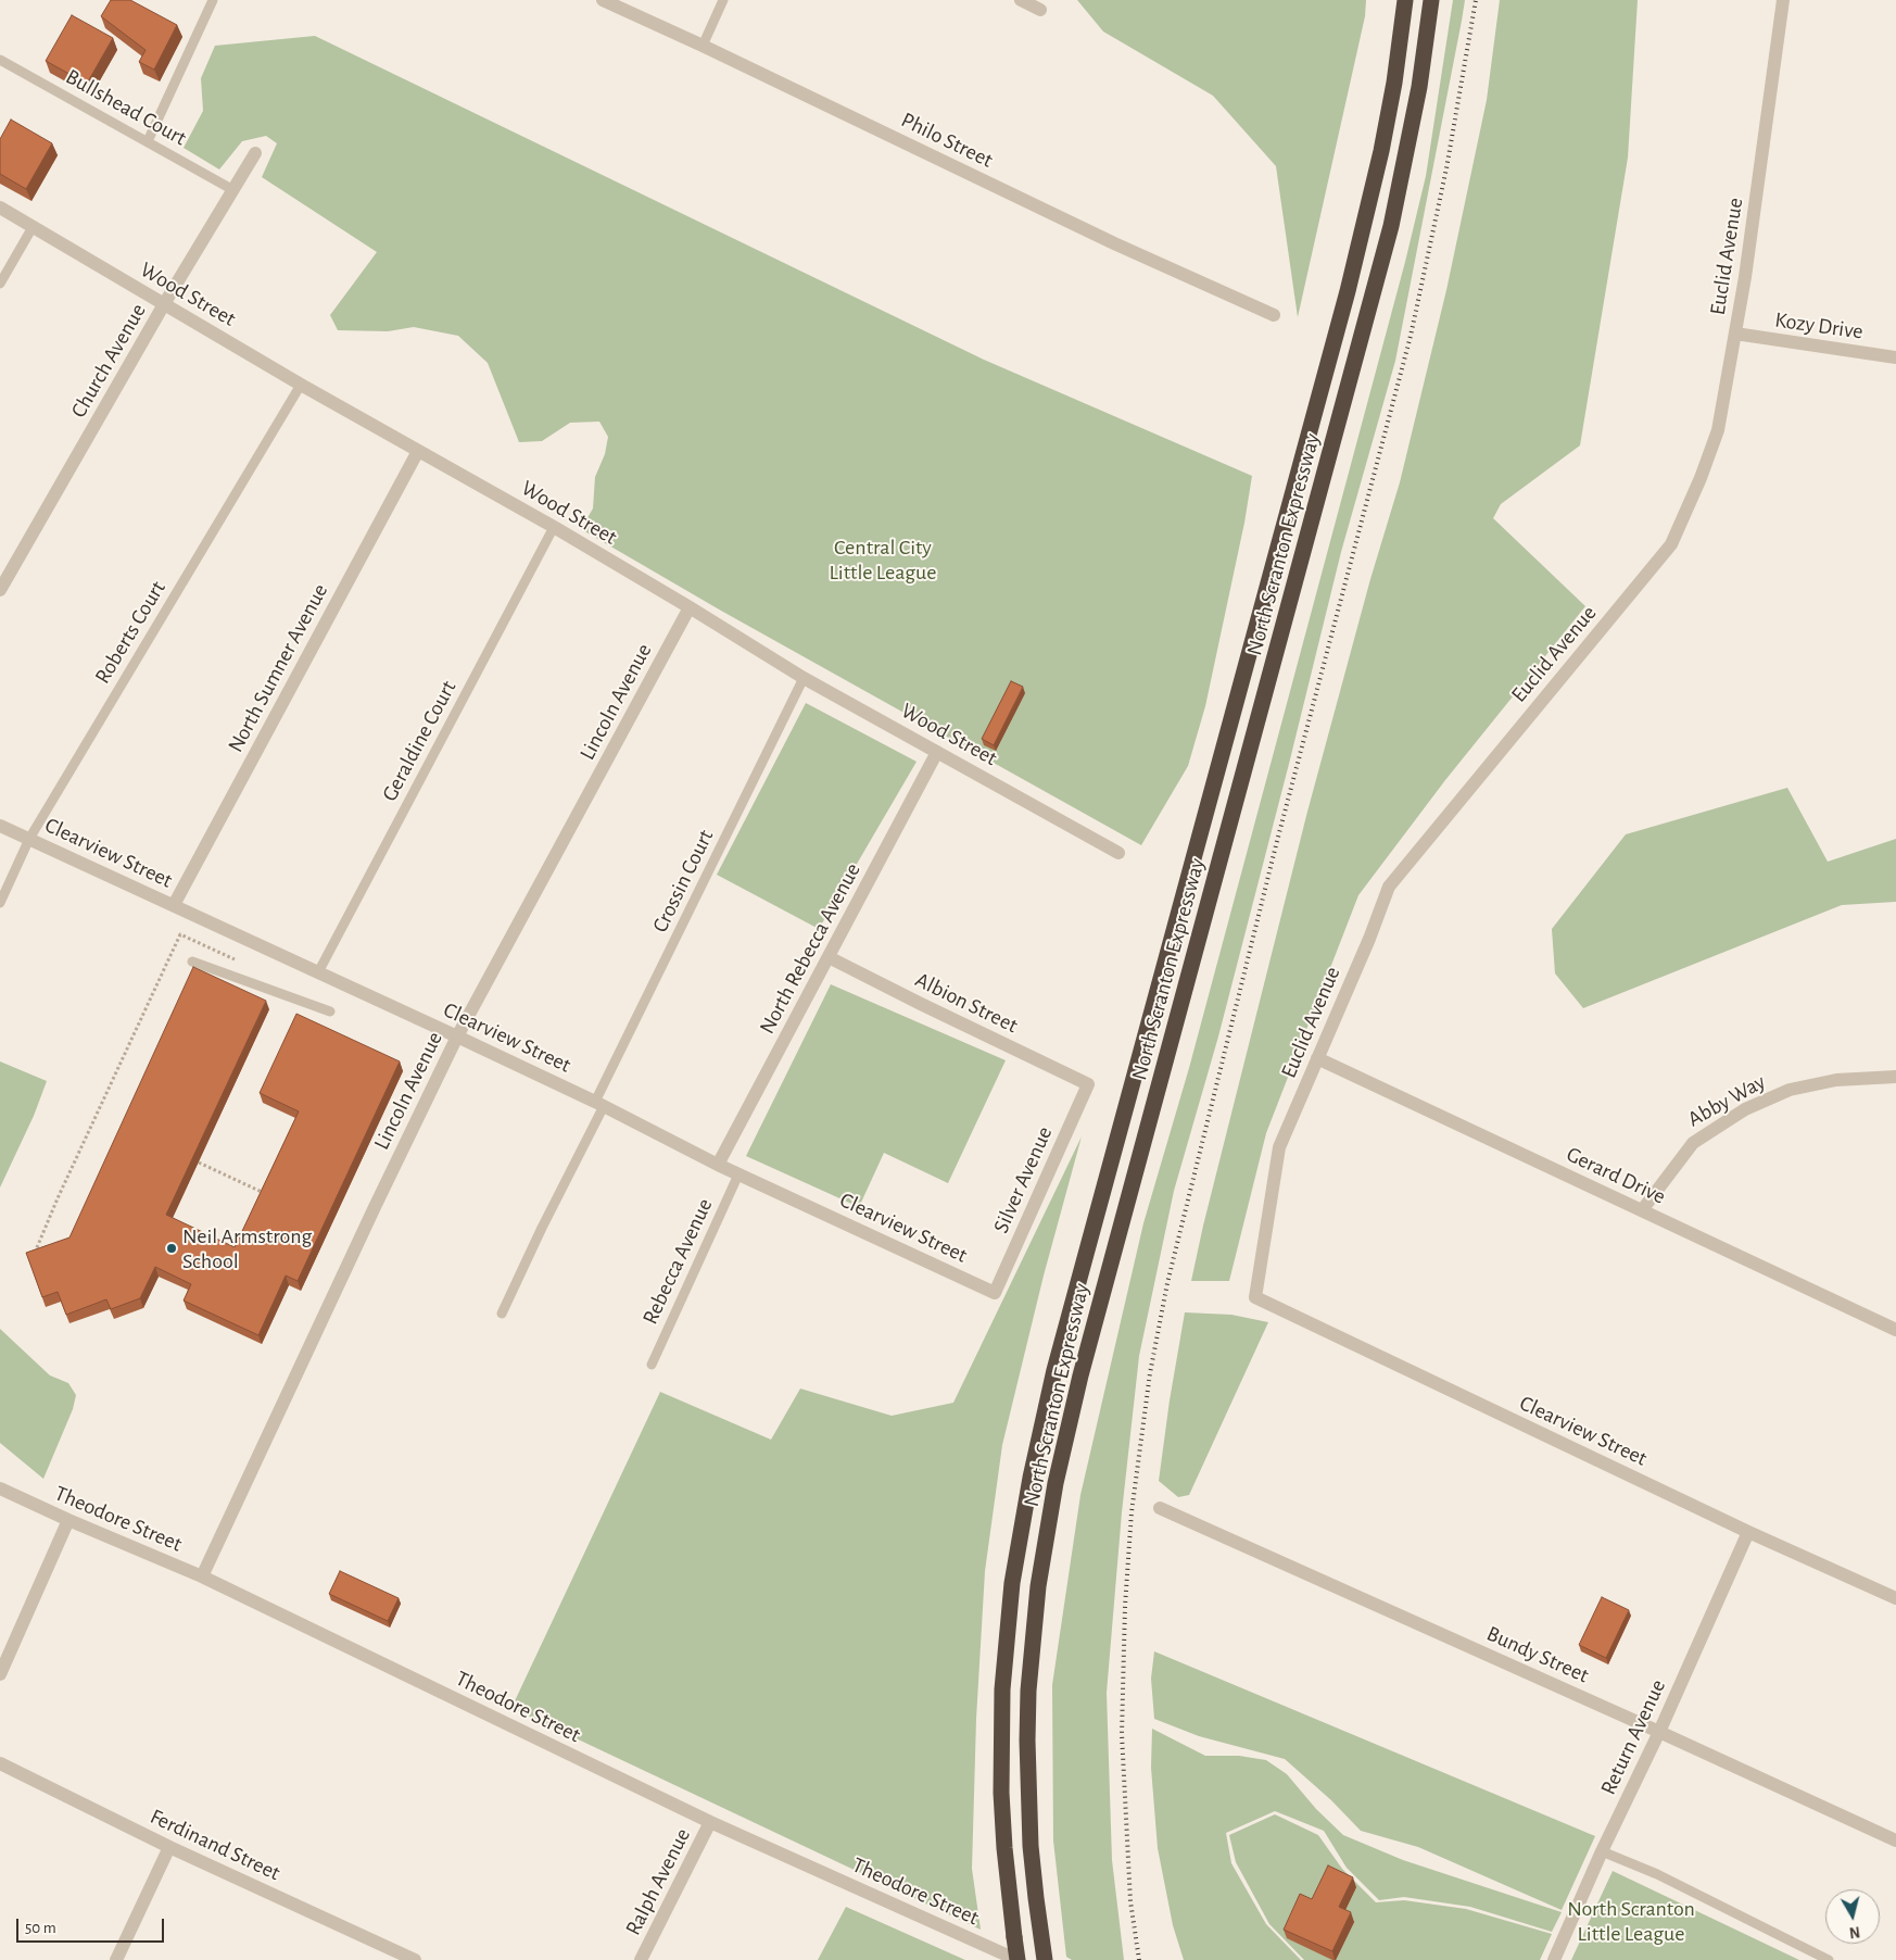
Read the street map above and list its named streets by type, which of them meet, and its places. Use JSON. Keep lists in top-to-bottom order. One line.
{"streets":{"highway":["North Scranton Expressway"],"street":["Philo Street","Euclid Avenue","Wood Street","Kozy Drive","Church Avenue","North Sumner Avenue","Lincoln Avenue","Clearview Street","North Rebecca Avenue","Albion Street","Abby Way","Gerard Drive","Silver Avenue","Theodore Street","Bundy Street","Return Avenue","Ferdinand Street","Ralph Avenue"],"lane":["Bullshead Court","Roberts Court","Geraldine Court","Crossin Court","Rebecca Avenue"]},"crossings":[["Bullshead Court","Church Avenue"],["Euclid Avenue","Kozy Drive"],["Euclid Avenue","Clearview Street"],["Euclid Avenue","Gerard Drive"],["Wood Street","Church Avenue"],["Wood Street","Roberts Court"],["Wood Street","North Sumner Avenue"],["Wood Street","Lincoln Avenue"],["Wood Street","Geraldine Court"],["Wood Street","Crossin Court"],["Wood Street","North Rebecca Avenue"],["North Scranton Expressway","Theodore Street"],["Roberts Court","Clearview Street"],["North Sumner Avenue","Clearview Street"],["Lincoln Avenue","Clearview Street"],["Lincoln Avenue","Theodore Street"],["Geraldine Court","Clearview Street"],["Clearview Street","Crossin Court"],["Clearview Street","North Rebecca Avenue"],["Clearview Street","Silver Avenue"],["Clearview Street","Rebecca Avenue"],["Clearview Street","Return Avenue"],["North Rebecca Avenue","Albion Street"],["Albion Street","Silver Avenue"],["Abby Way","Gerard Drive"],["Theodore Street","Ralph Avenue"],["Bundy Street","Return Avenue"]],"parks":["Central City Little League","North Scranton Little League"],"places":["Neil Armstrong School"],"scale_bar":"50 m","north":"bottom"}
